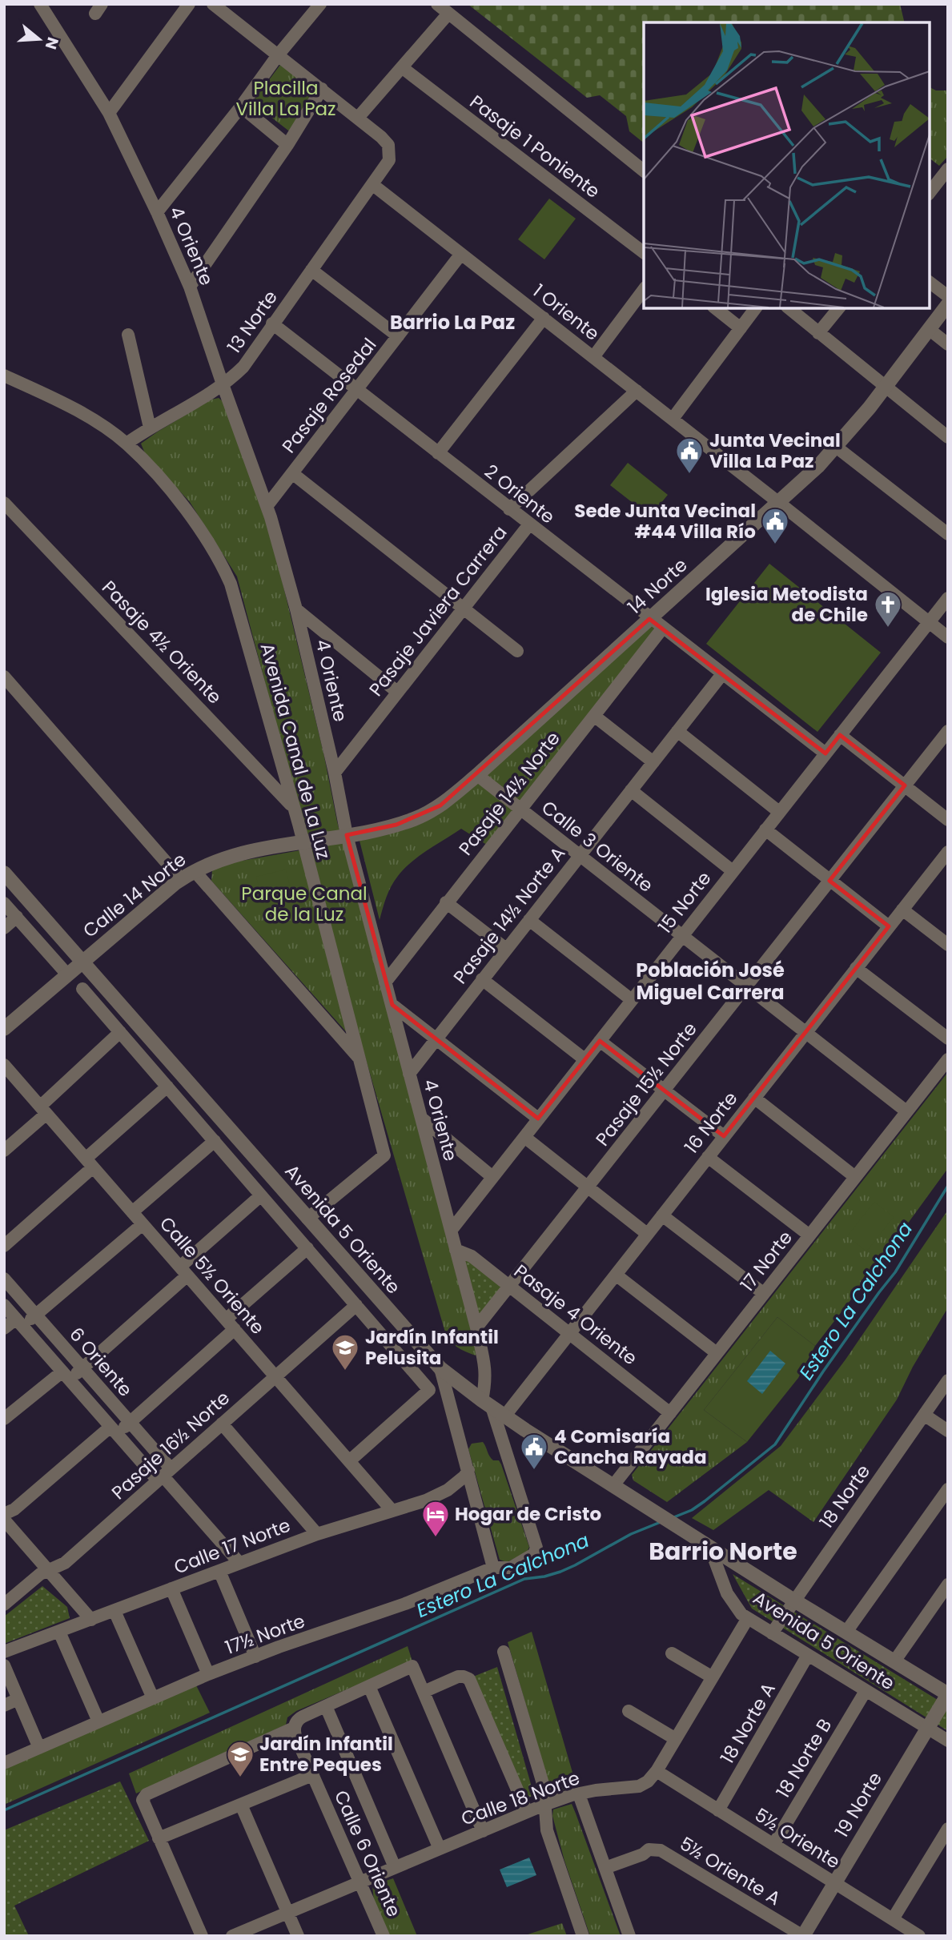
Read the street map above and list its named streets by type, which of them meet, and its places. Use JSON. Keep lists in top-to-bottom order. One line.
{"streets":{"street":["Pasaje 1 Poniente","4 Oriente","1 Oriente","13 Norte","Pasaje Rosedal","2 Oriente","14 Norte","Pasaje Javiera Carrera","Pasaje 4½ Oriente","Avenida Canal de La Luz","Pasaje 14½ Norte","Calle 3 Oriente","Calle 14 Norte","15 Norte","Pasaje 14½ Norte A","Pasaje 15½ Norte","16 Norte","Avenida 5 Oriente","17 Norte","Calle 5½ Oriente","Pasaje 4 Oriente","6 Oriente","Pasaje 16½ Norte","18 Norte","Calle 17 Norte","17½ Norte","18 Norte A","18 Norte B","Calle 18 Norte","19 Norte","5½ Oriente","Calle 6 Oriente","5½ Oriente A"]},"crossings":[["4 Oriente","13 Norte"],["4 Oriente","Pasaje Rosedal"],["4 Oriente","14 Norte"],["4 Oriente","Pasaje Javiera Carrera"],["4 Oriente","Pasaje 14½ Norte"],["4 Oriente","Calle 14 Norte"],["4 Oriente","15 Norte"],["4 Oriente","Pasaje 14½ Norte A"],["4 Oriente","Pasaje 15½ Norte"],["4 Oriente","Avenida 5 Oriente"],["4 Oriente","Pasaje 4 Oriente"],["4 Oriente","17½ Norte"],["1 Oriente","13 Norte"],["1 Oriente","Pasaje Rosedal"],["1 Oriente","14 Norte"],["1 Oriente","15 Norte"],["13 Norte","2 Oriente"],["13 Norte","Avenida Canal de La Luz"],["Pasaje Rosedal","2 Oriente"],["2 Oriente","14 Norte"],["2 Oriente","Pasaje Javiera Carrera"],["2 Oriente","Pasaje 14½ Norte"],["2 Oriente","15 Norte"],["2 Oriente","Pasaje 14½ Norte A"],["14 Norte","Calle 3 Oriente"],["14 Norte","Calle 14 Norte"],["Pasaje 4½ Oriente","Avenida Canal de La Luz"],["Avenida Canal de La Luz","Calle 14 Norte"],["Avenida Canal de La Luz","Avenida 5 Oriente"],["Pasaje 14½ Norte","Calle 3 Oriente"],["Calle 3 Oriente","15 Norte"],["Calle 3 Oriente","Pasaje 14½ Norte A"],["Calle 3 Oriente","Pasaje 15½ Norte"],["Calle 3 Oriente","16 Norte"],["Calle 3 Oriente","17 Norte"],["Calle 14 Norte","Avenida 5 Oriente"],["Pasaje 15½ Norte","Pasaje 4 Oriente"],["16 Norte","Avenida 5 Oriente"],["16 Norte","Pasaje 4 Oriente"],["Avenida 5 Oriente","17 Norte"],["Avenida 5 Oriente","18 Norte"],["Avenida 5 Oriente","17½ Norte"],["Avenida 5 Oriente","18 Norte A"],["Avenida 5 Oriente","18 Norte B"],["Avenida 5 Oriente","Calle 18 Norte"],["Avenida 5 Oriente","19 Norte"],["17 Norte","Pasaje 4 Oriente"],["Calle 5½ Oriente","Pasaje 16½ Norte"],["Calle 5½ Oriente","Calle 17 Norte"],["6 Oriente","Pasaje 16½ Norte"],["6 Oriente","Calle 17 Norte"],["18 Norte A","5½ Oriente"],["18 Norte B","5½ Oriente"],["Calle 18 Norte","5½ Oriente"],["Calle 18 Norte","Calle 6 Oriente"],["19 Norte","5½ Oriente"],["19 Norte","5½ Oriente A"]],"districts":["Barrio La Paz","Población José Miguel Carrera","Barrio Norte"],"water":["Estero La Calchona"],"parks":["Placilla Villa La Paz","Parque Canal de la Luz"],"places":{"public building":["Junta Vecinal Villa La Paz","Sede Junta Vecinal #44 Villa Río","4 Comisaría Cancha Rayada"],"church":["Iglesia Metodista de Chile"],"school or university":["Jardín Infantil Pelusita","Jardín Infantil Entre Peques"],"hotel":["Hogar de Cristo"]},"north":"right"}
